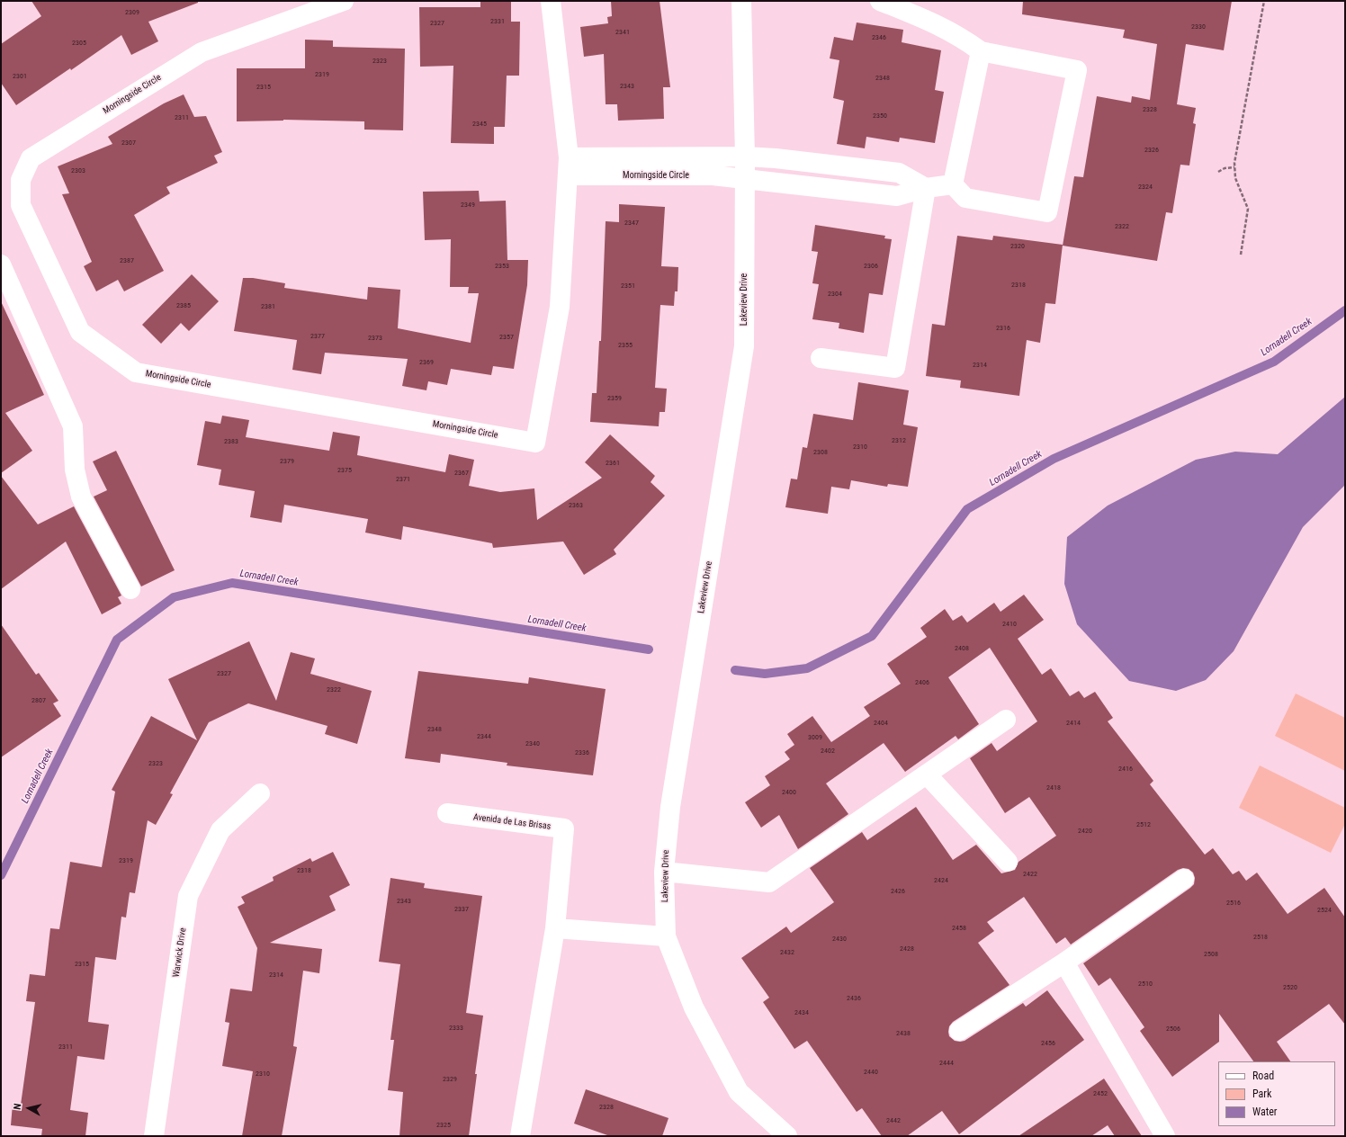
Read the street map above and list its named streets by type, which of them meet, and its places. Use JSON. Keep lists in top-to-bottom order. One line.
{"streets":{"street":["Morningside Circle","Lakeview Drive","Avenida de Las Brisas","Warwick Drive"]},"crossings":[["Morningside Circle","Lakeview Drive"]],"water":["Lornadell Creek"],"house_numbers":["2309","2331","2327","2330","2341","2346","2305","2323","2319","2301","2348","2343","2315","2328","2350","2311","2345","2307","2326","2303","2324","2349","2347","2322","2320","2387","2353","2306","2318","2351","2304","2385","2381","2316","2377","2357","2373","2355","2369","2314","2359","2312","2383","2310","2308","2379","2361","2375","2367","2371","2363","2410","2408","2327","2406","2322","2807","2404","2414","2348","2344","3009","2340","2402","2336","2323","2416","2418","2400","2512","2420","2319","2318","2422","2424","2426","2343","2516","2337","2524","2458","2518","2430","2428","2432","2508","2315","2314","2510","2520","2436","2434","2333","2506","2438","2456","2311","2444","2440","2310","2329","2452","2328","2442","2325"],"legend":["Road","Park","Water"],"north":"left"}
